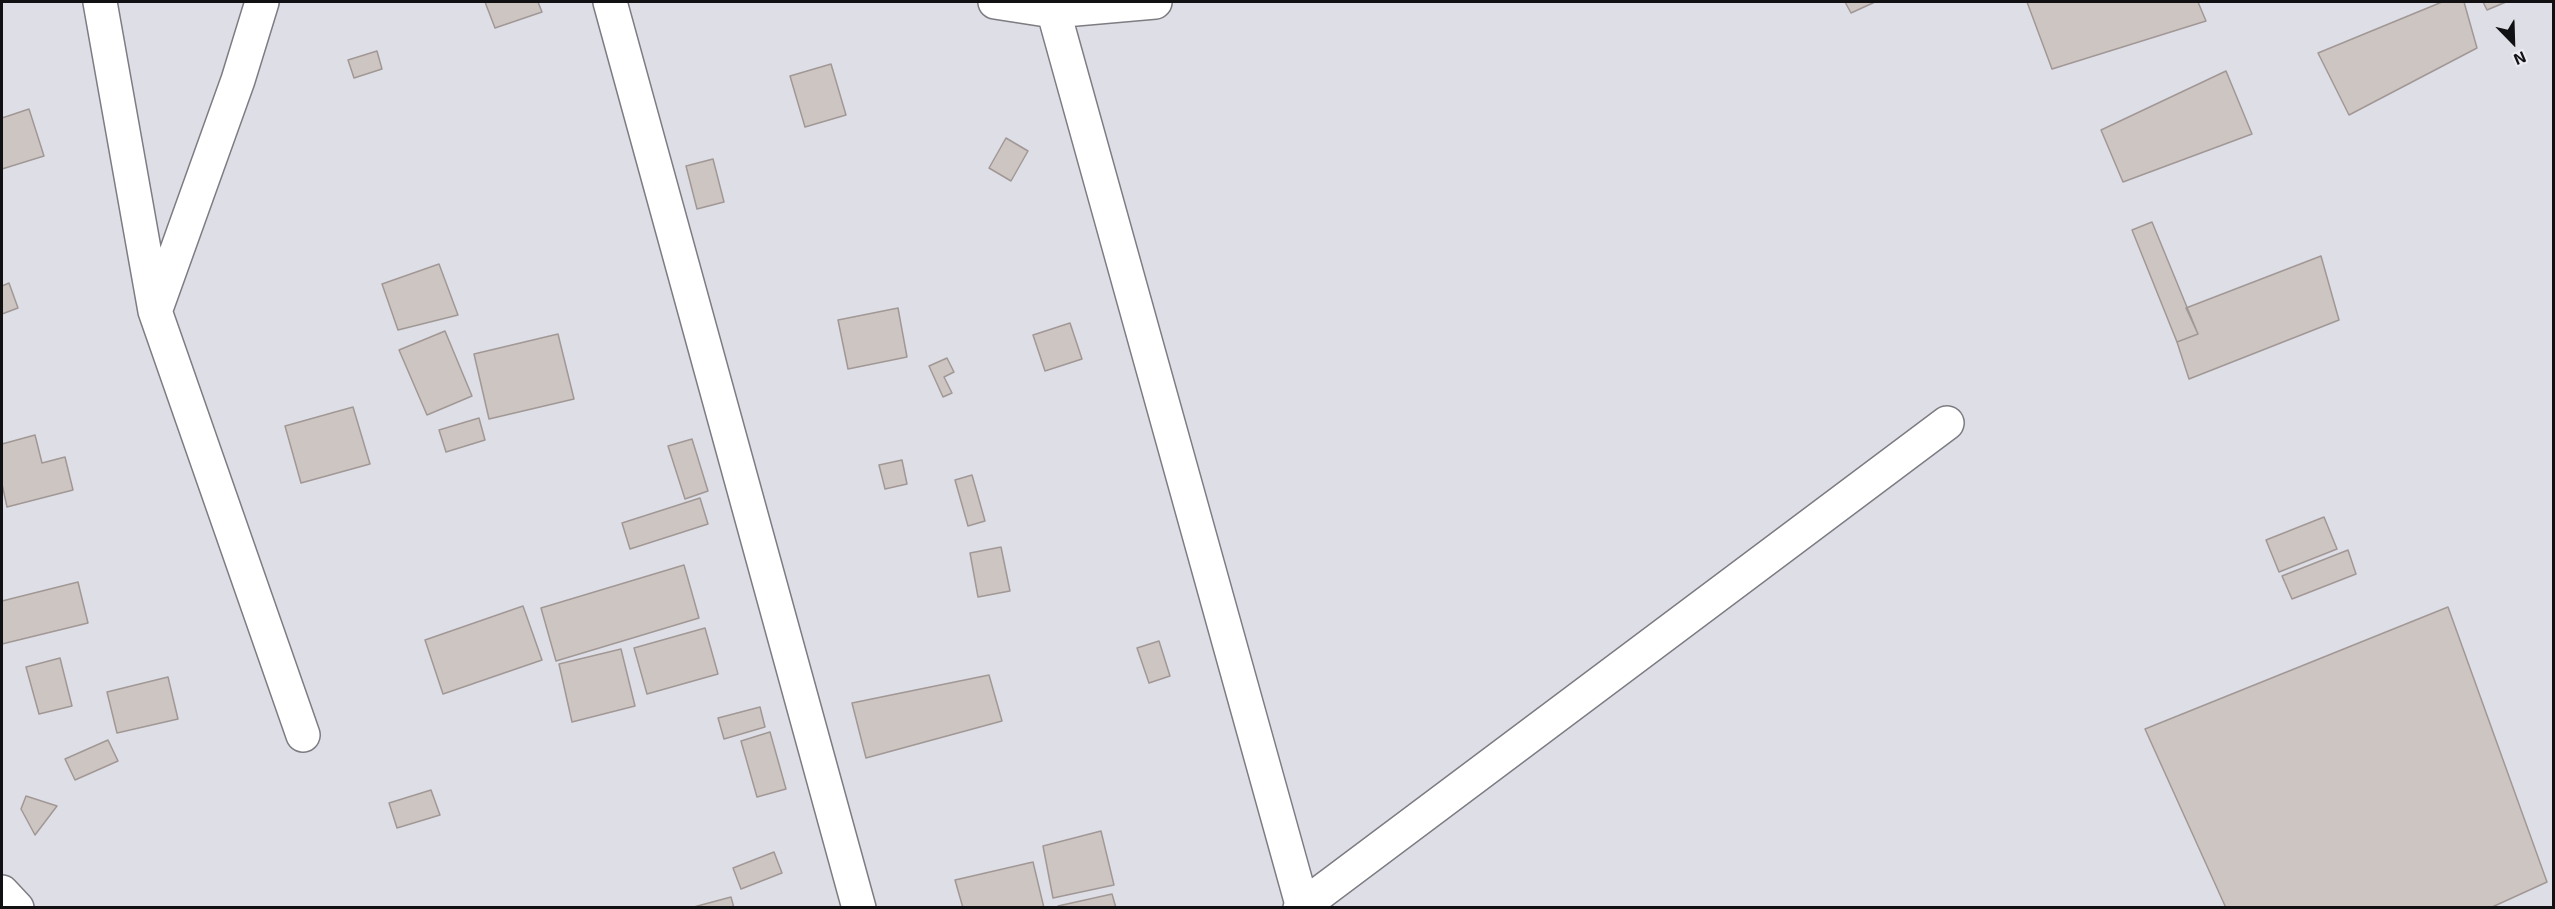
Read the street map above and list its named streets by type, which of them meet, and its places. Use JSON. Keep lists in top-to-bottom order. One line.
{"north":"bottom right"}
